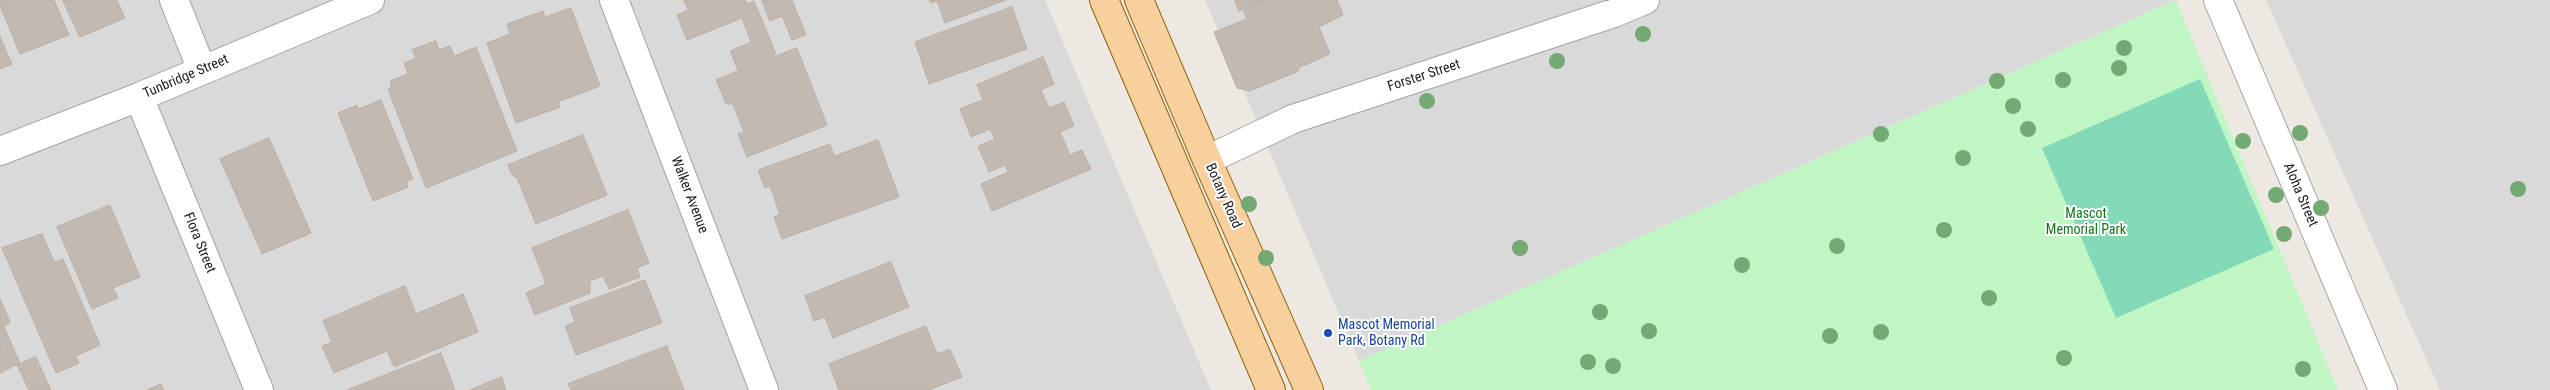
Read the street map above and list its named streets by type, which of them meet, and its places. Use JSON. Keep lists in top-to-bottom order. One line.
{"streets":{"main road":["Botany Road"],"street":["Forster Street","Tunbridge Street","Walker Avenue","Aloha Street","Flora Street"]},"crossings":[["Forster Street","Botany Road"],["Tunbridge Street","Flora Street"]],"parks":["Mascot Memorial Park"],"places":["Mascot Memorial Park, Botany Rd"]}
